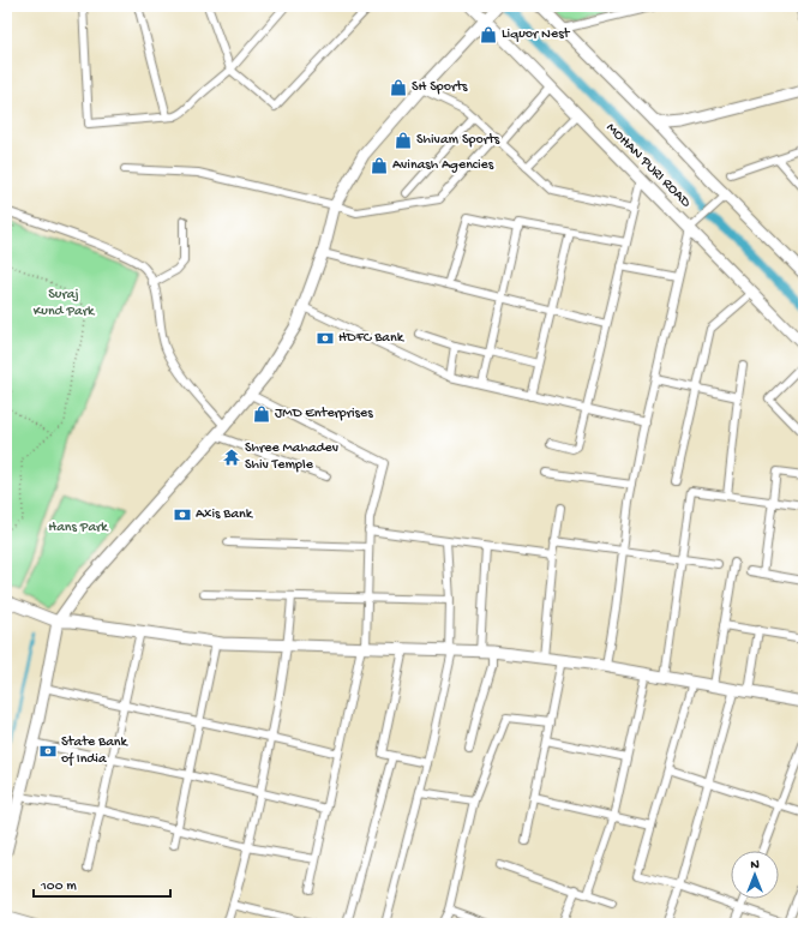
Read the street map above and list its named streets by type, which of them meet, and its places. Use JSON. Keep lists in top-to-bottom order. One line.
{"streets":{"street":["MOHAN PURI ROAD"]},"parks":["Suraj Kund Park","Hans Park"],"places":{"shop":["Liquor Nest","SH Sports","Shivam Sports","Avinash Agencies","JMD Enterprises"],"bank":["HDFC Bank","Axis Bank","State Bank of India"],"temple":["Shree Mahadev Shiv Temple"]},"scale_bar":"100 m","north":"top"}
